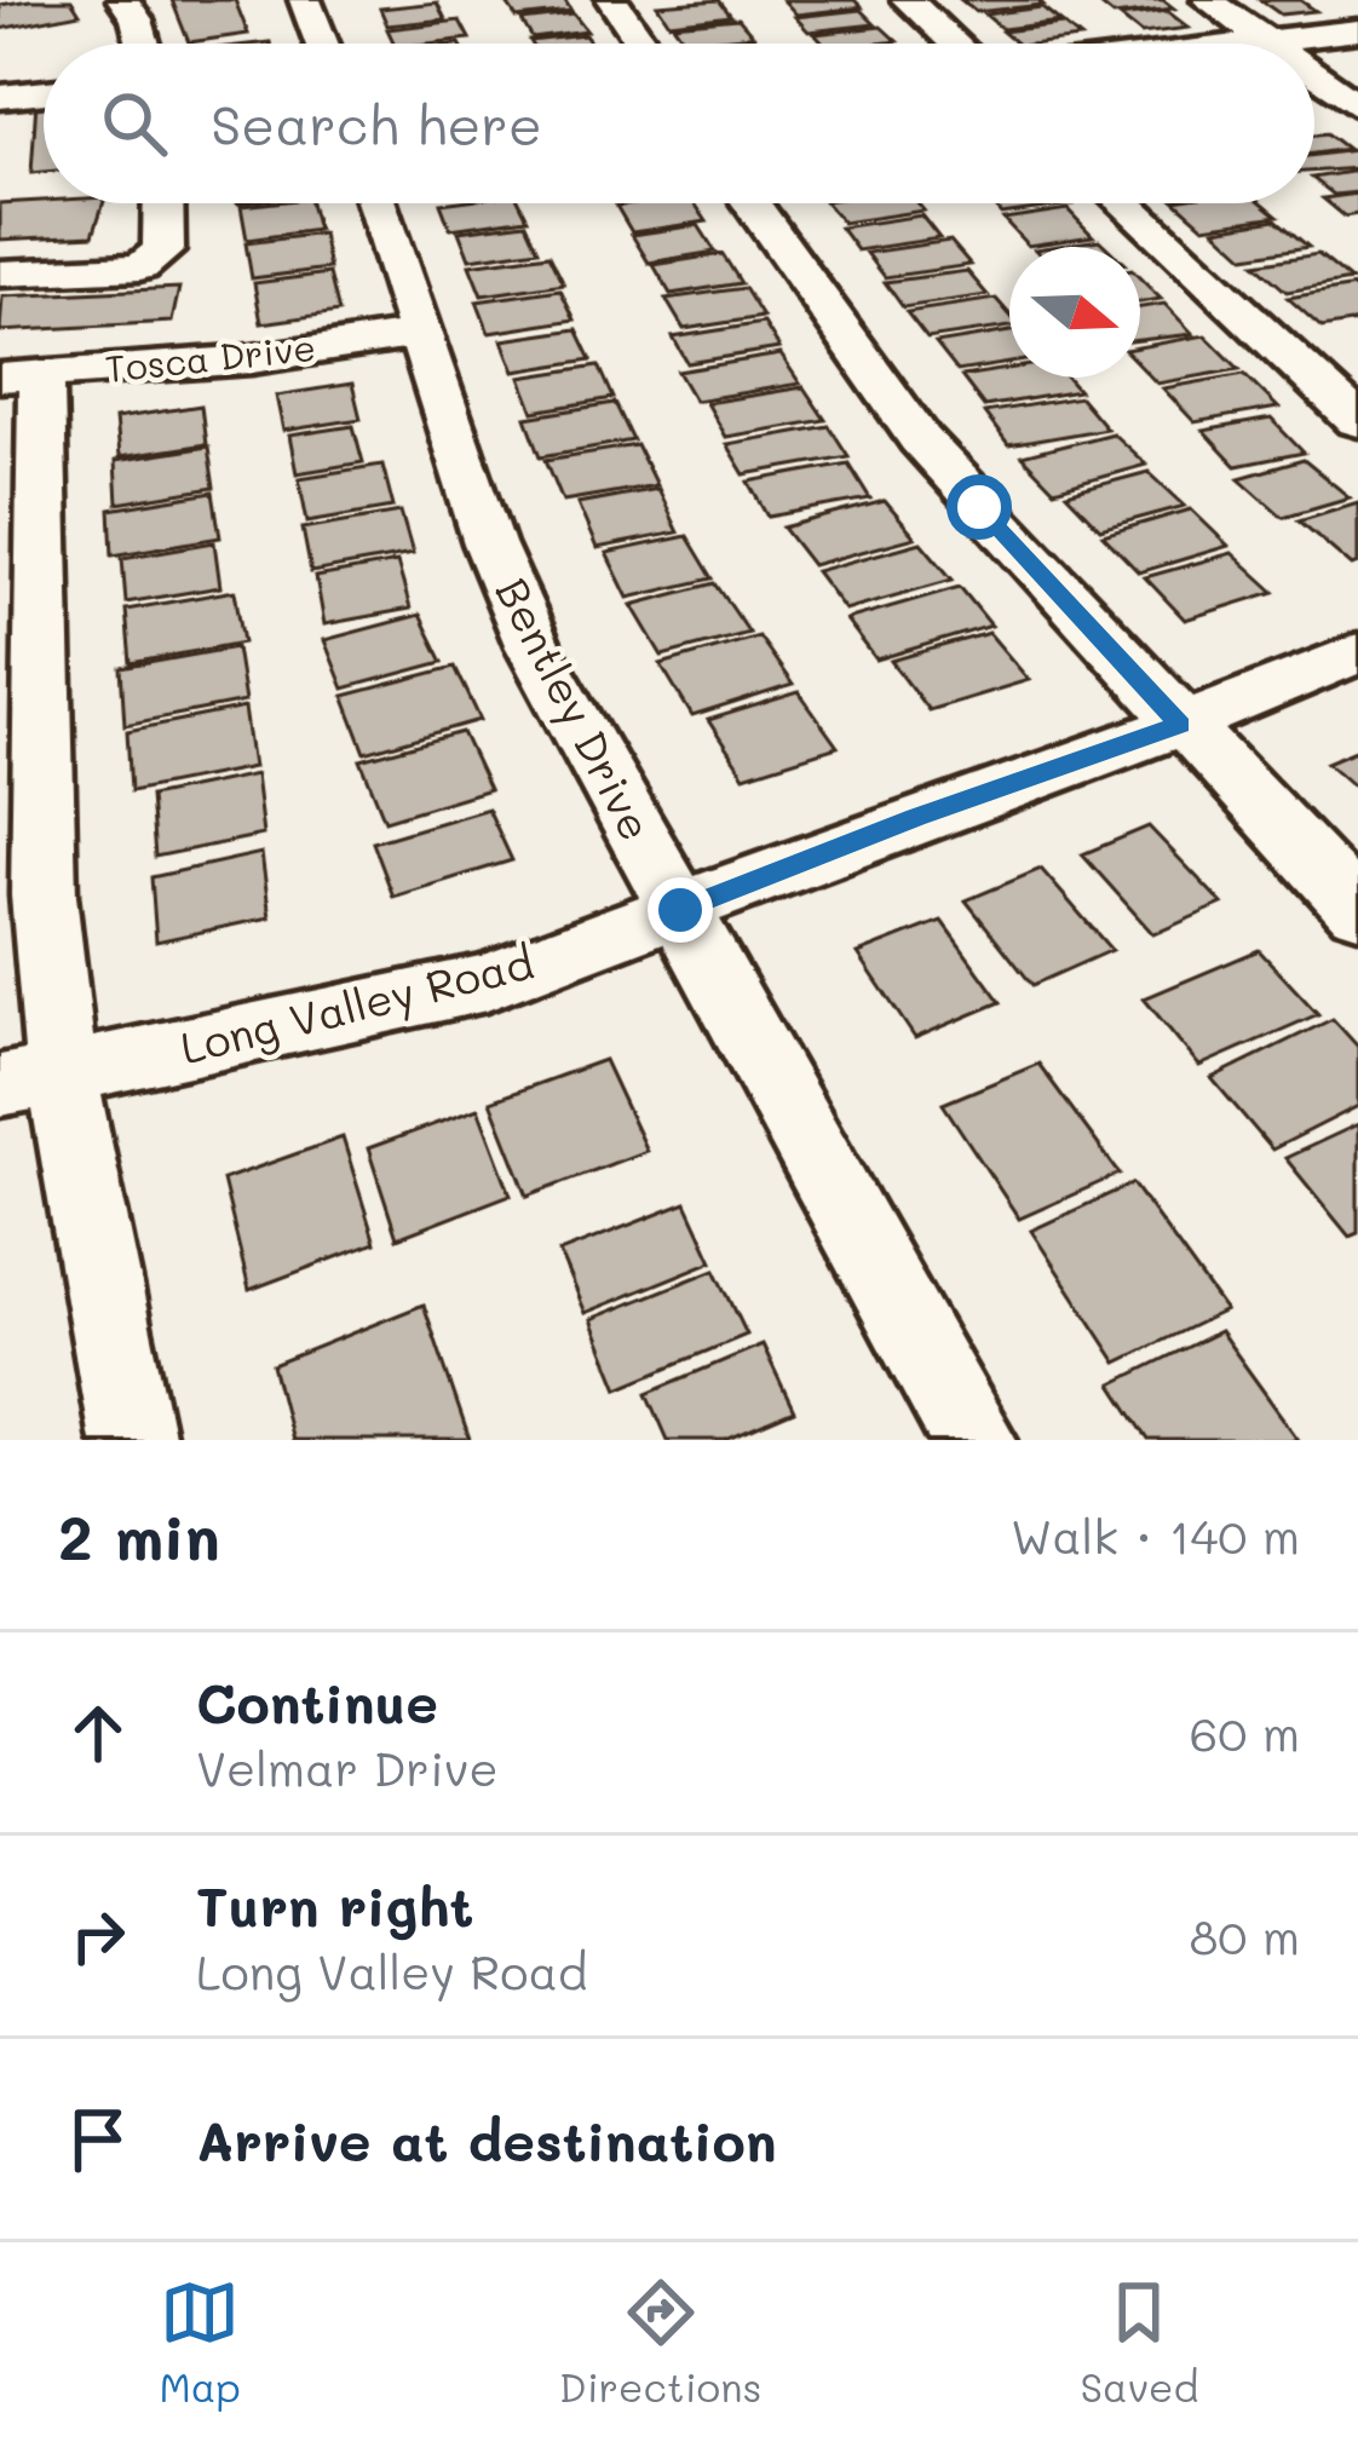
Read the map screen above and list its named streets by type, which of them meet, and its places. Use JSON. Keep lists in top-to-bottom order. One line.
{"streets":{"street":["Tosca Drive","Bentley Drive","Long Valley Road"]},"crossings":[["Tosca Drive","Bentley Drive"],["Bentley Drive","Long Valley Road"]],"north":"right","page":{"search":"Search here","heading":["2 min","Walk · 140 m"],"list":[["Continue","Velmar Drive","60 m"],["Turn right","Long Valley Road","80 m"],"Arrive at destination"],"nav":["Map","Directions","Saved"]}}
